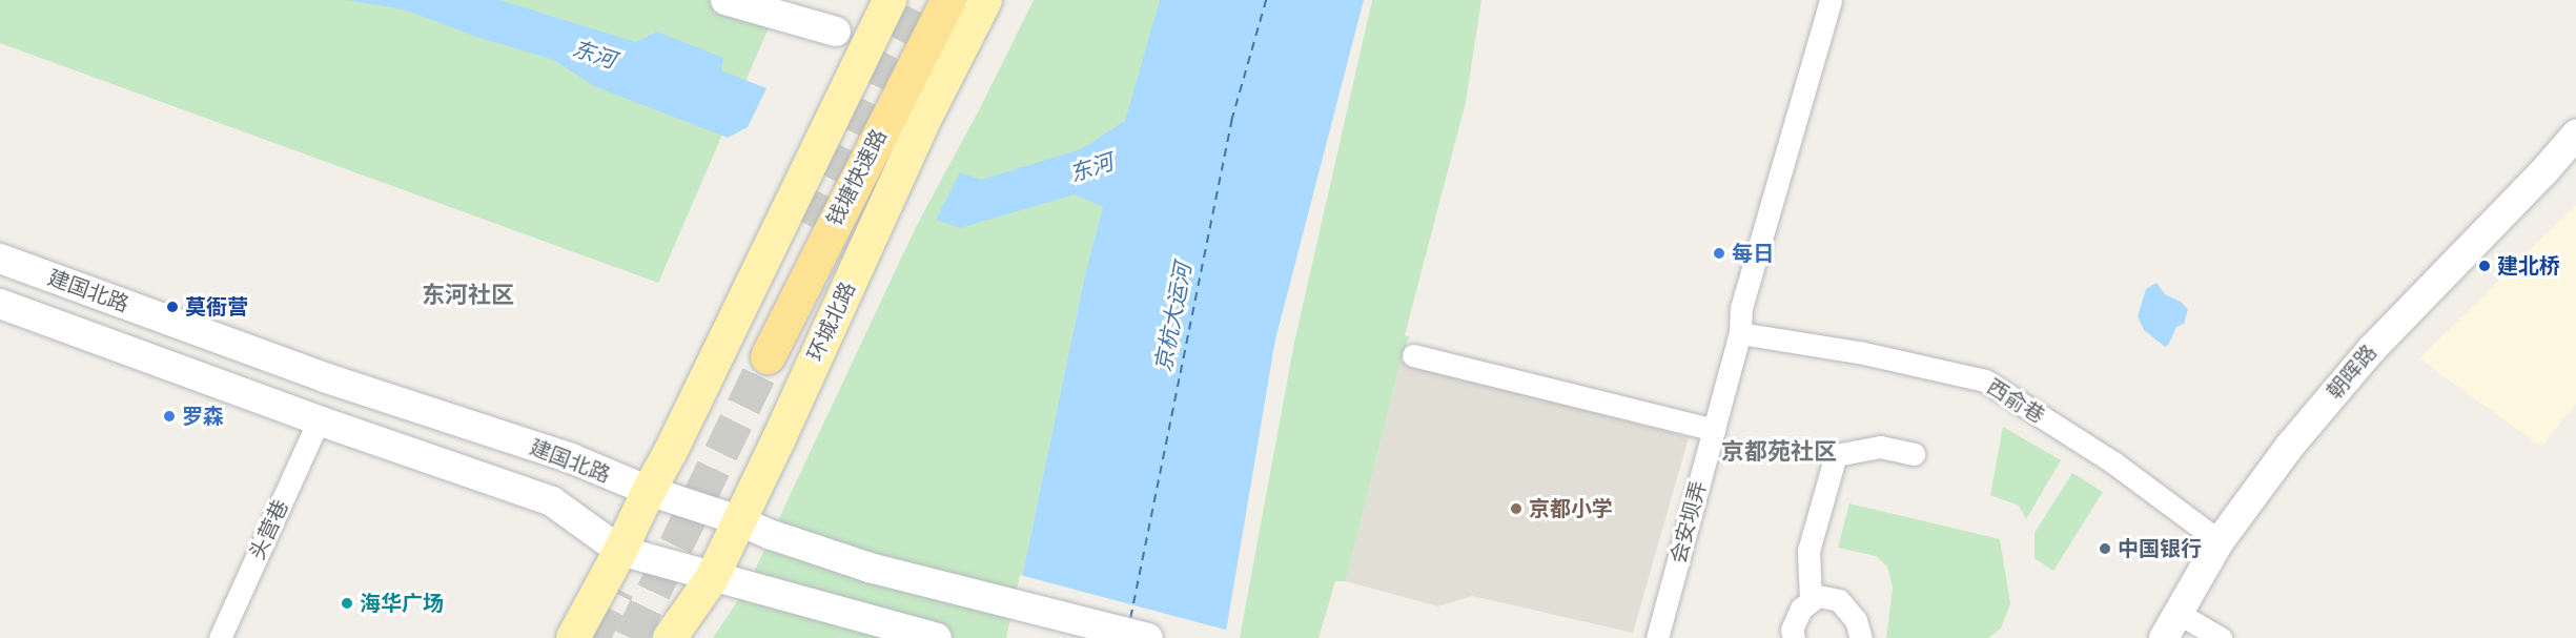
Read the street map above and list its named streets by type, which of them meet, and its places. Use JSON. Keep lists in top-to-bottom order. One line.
{"streets":{"highway":["钱塘快速路"],"main road":["建国北路","环城北路","朝晖路"],"street":["西俞巷","会安坝弄","头营巷"]},"crossings":[["建国北路","环城北路"],["建国北路","头营巷"],["朝晖路","西俞巷"],["西俞巷","会安坝弄"]],"districts":["东河社区","京都苑社区"],"water":["东河","京杭大运河"],"places":["每日","建北桥","莫衙营","罗森","京都小学","中国银行","海华广场"]}
